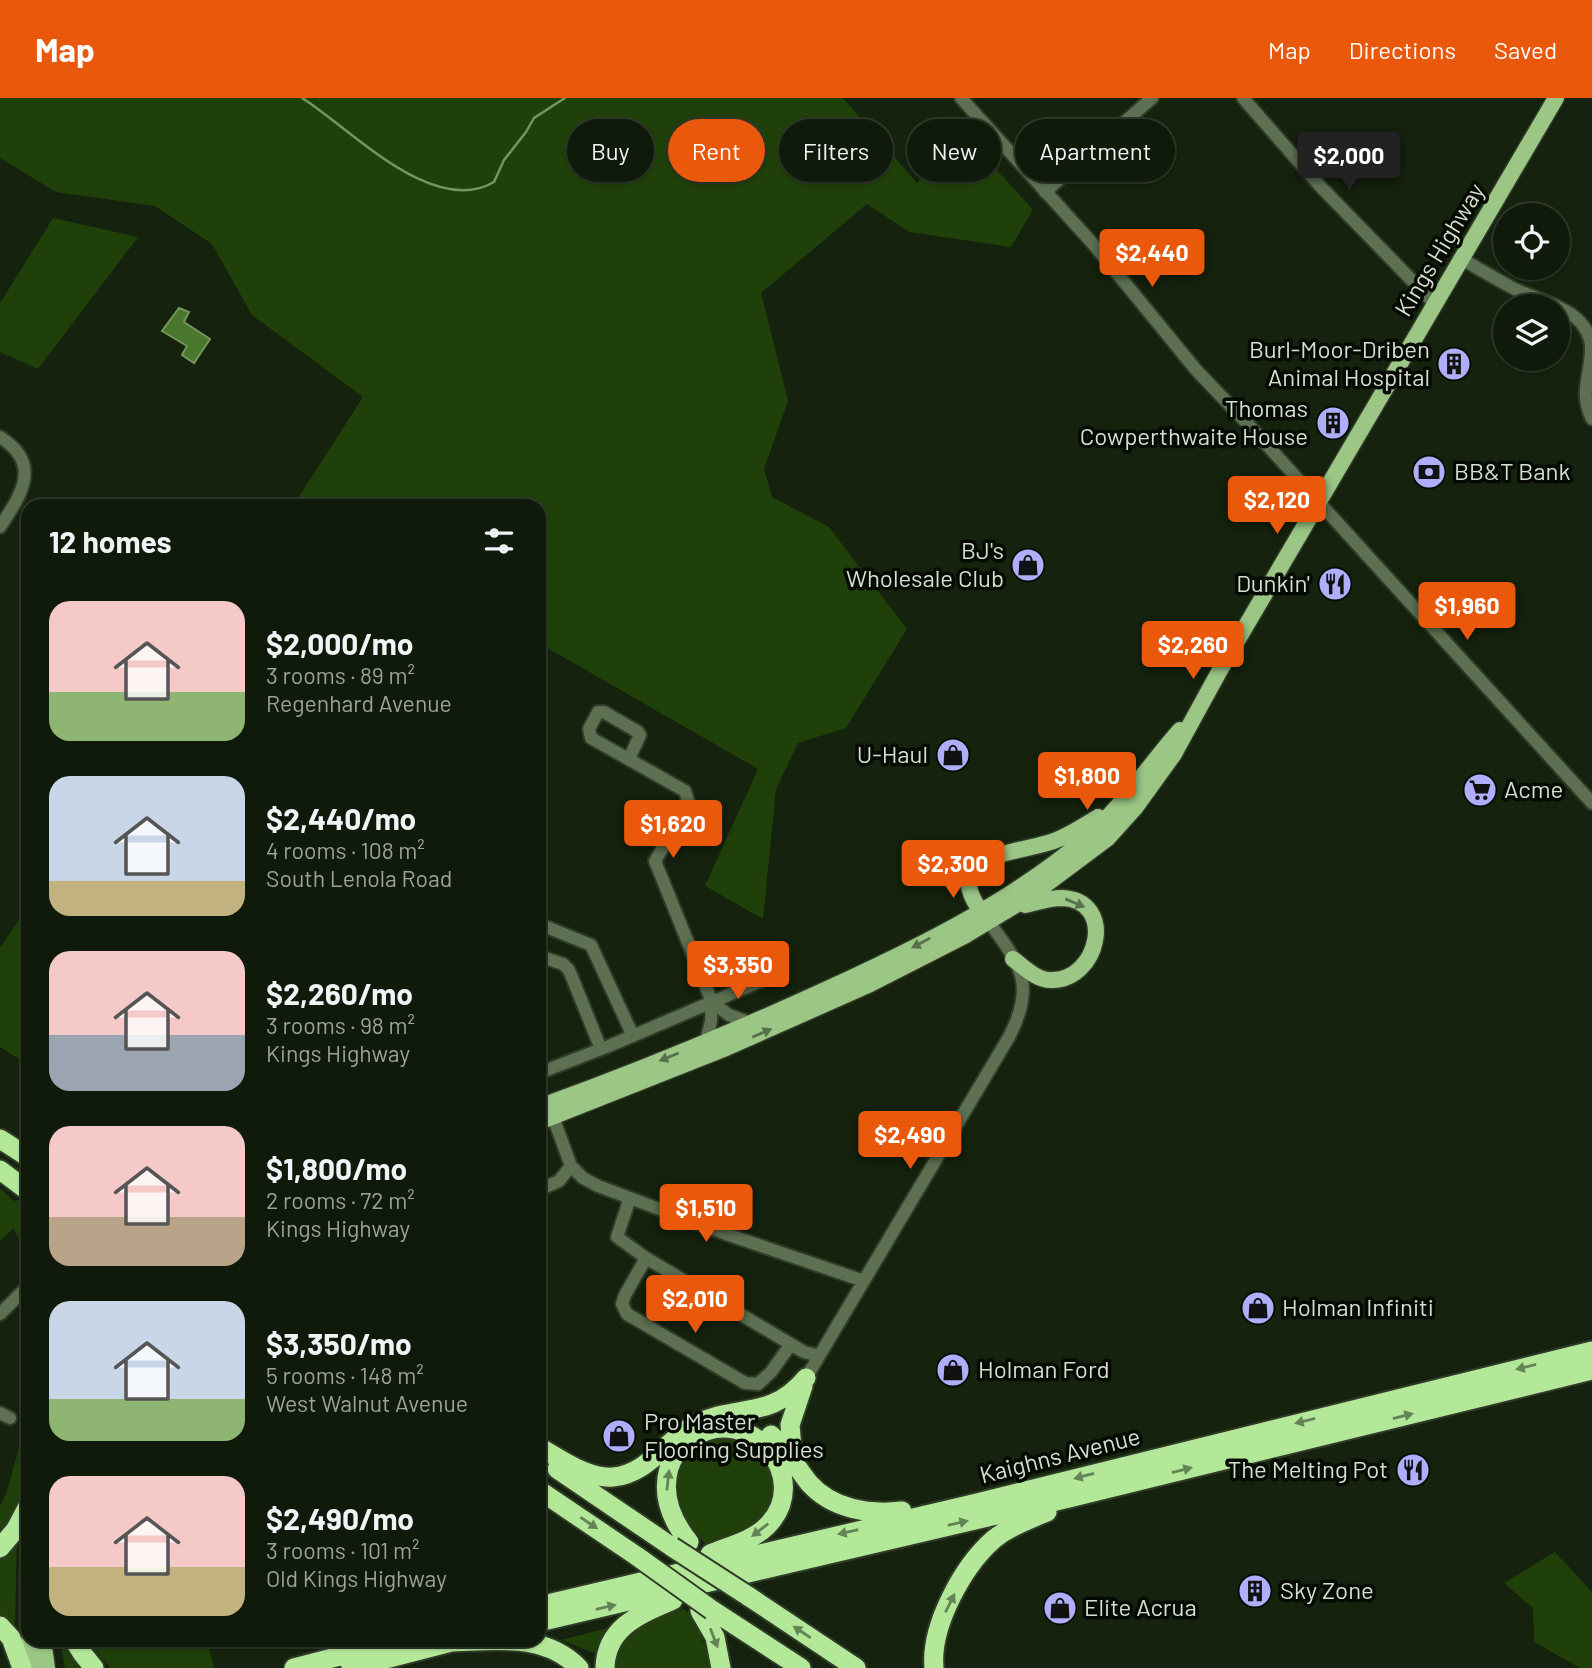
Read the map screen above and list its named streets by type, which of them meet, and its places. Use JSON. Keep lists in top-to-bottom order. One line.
{"streets":{"highway":["Kaighns Avenue"],"main road":["Kings Highway"]},"places":{"building":["Burl-Moor-Driben Animal Hospital","Thomas Cowperthwaite House","Sky Zone"],"bank":["BB&T Bank"],"shop":["BJ's Wholesale Club","U-Haul","Holman Infiniti","Holman Ford","Pro Master Flooring Supplies","Elite Acrua"],"restaurant":["Dunkin'","The Melting Pot"],"supermarket":["Acme"]},"page":{"header":"Map","nav":["Map","Directions","Saved"],"chip":["Buy","Rent","Filters","New","Apartment"],"price":["$2,000","$2,440","$2,120","$1,960","$2,260","$1,800","$1,620","$2,300","$3,350","$2,490","$1,510","$2,010"],"heading":"12 homes","list":[{"name":"$2,000/mo","note":"3 rooms · 89 m² · Regenhard Avenue"},{"name":"$2,440/mo","note":"4 rooms · 108 m² · South Lenola Road"},{"name":"$2,260/mo","note":"3 rooms · 98 m² · Kings Highway"},{"name":"$1,800/mo","note":"2 rooms · 72 m² · Kings Highway"},{"name":"$3,350/mo","note":"5 rooms · 148 m² · West Walnut Avenue"},{"name":"$2,490/mo","note":"3 rooms · 101 m² · Old Kings Highway"}]}}
